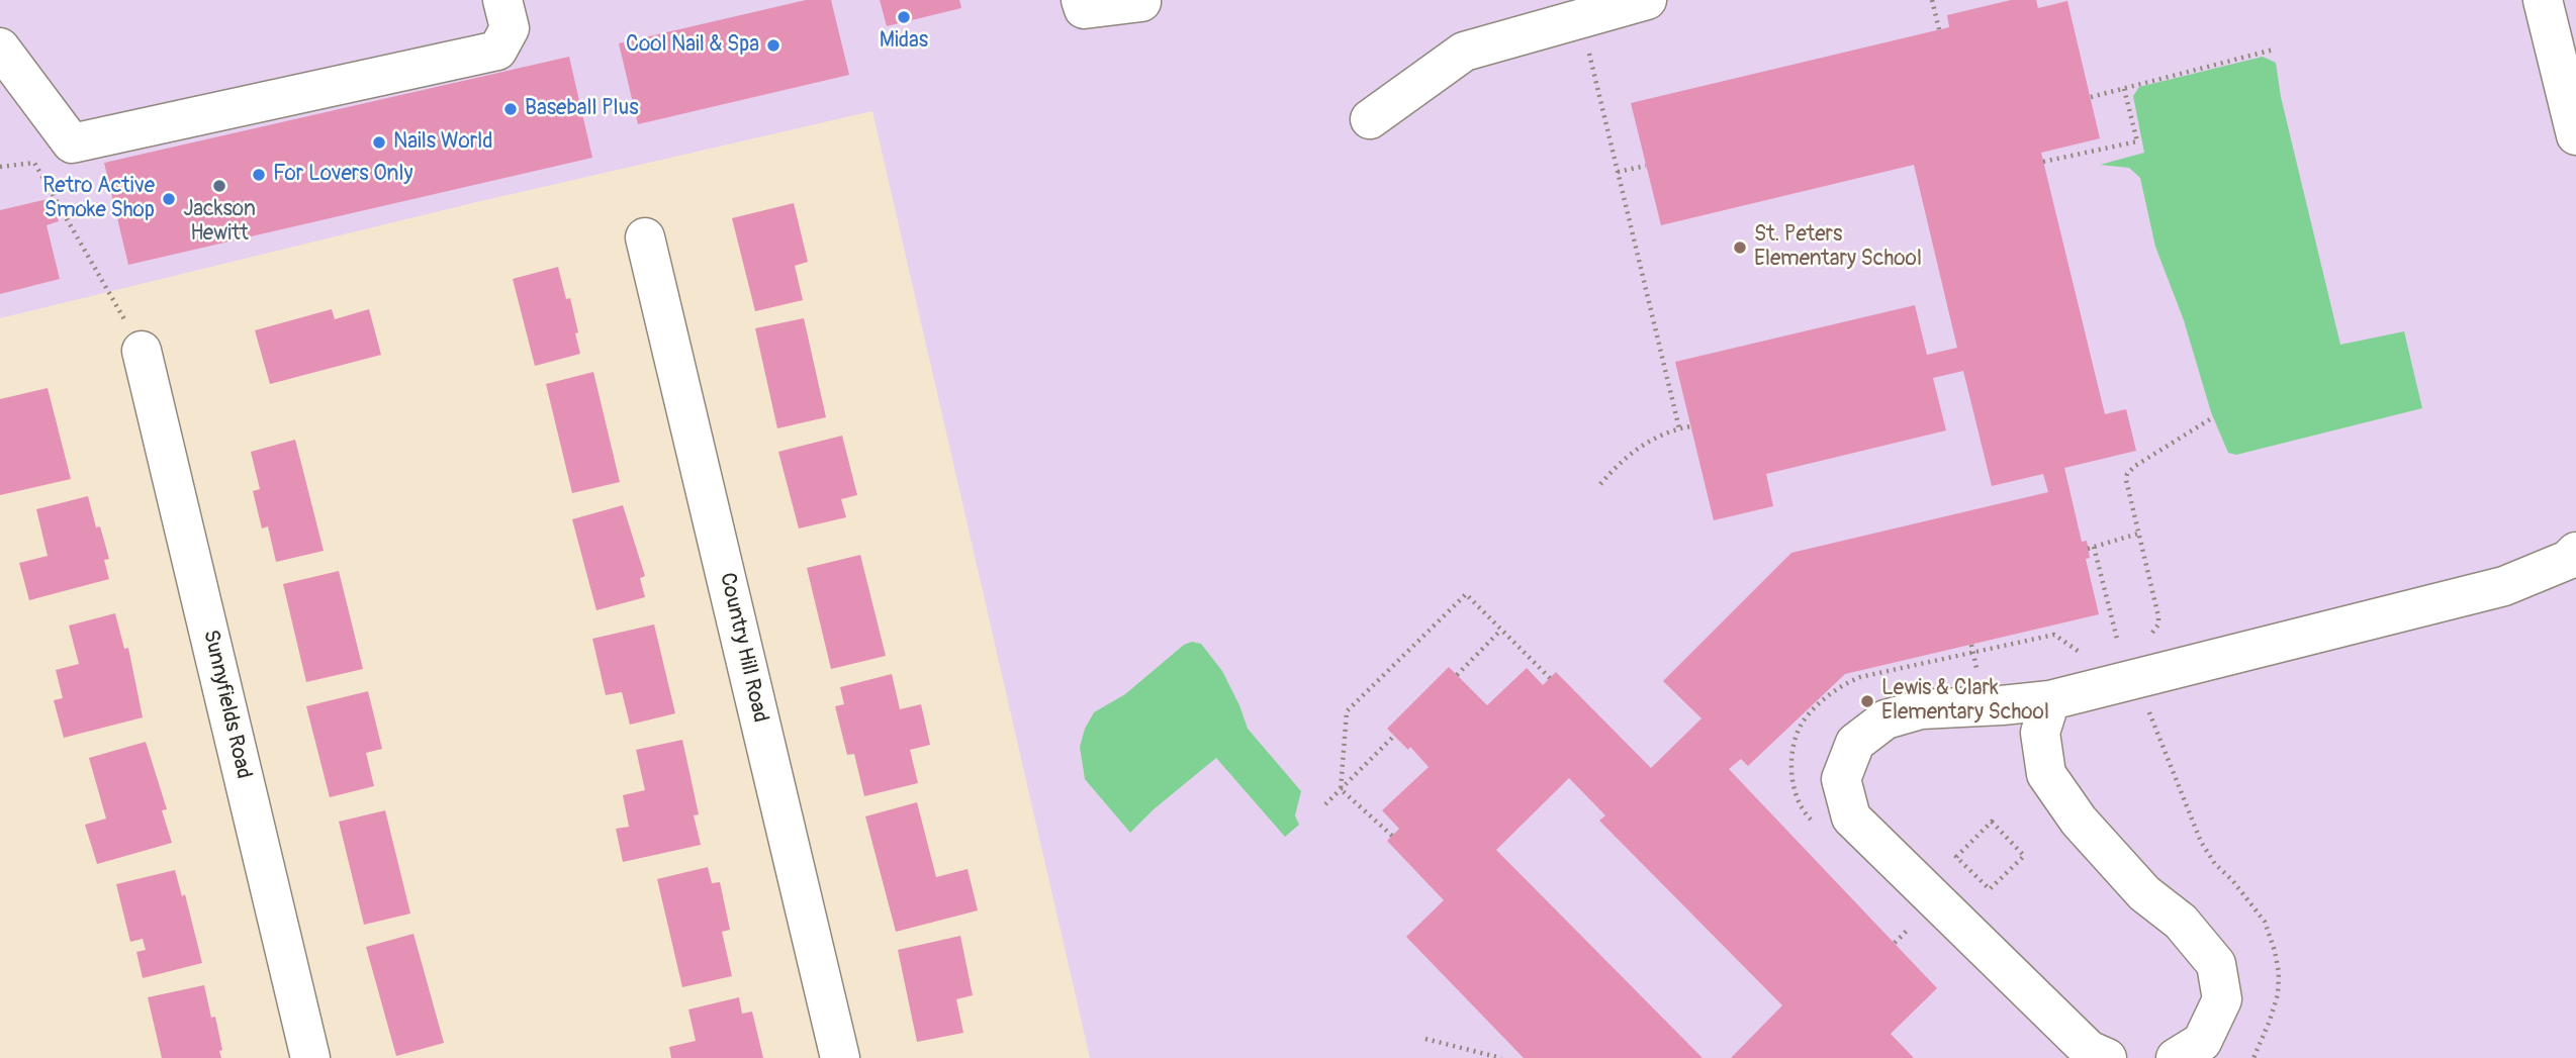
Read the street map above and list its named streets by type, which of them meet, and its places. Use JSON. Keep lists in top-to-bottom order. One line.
{"streets":{"street":["Country Hill Road","Sunnyfields Road"]},"places":["Midas","Cool Nail & Spa","Baseball Plus","Nails World","For Lovers Only","Jackson Hewitt","Retro Active Smoke Shop","St. Peters Elementary School","Lewis & Clark Elementary School"]}
